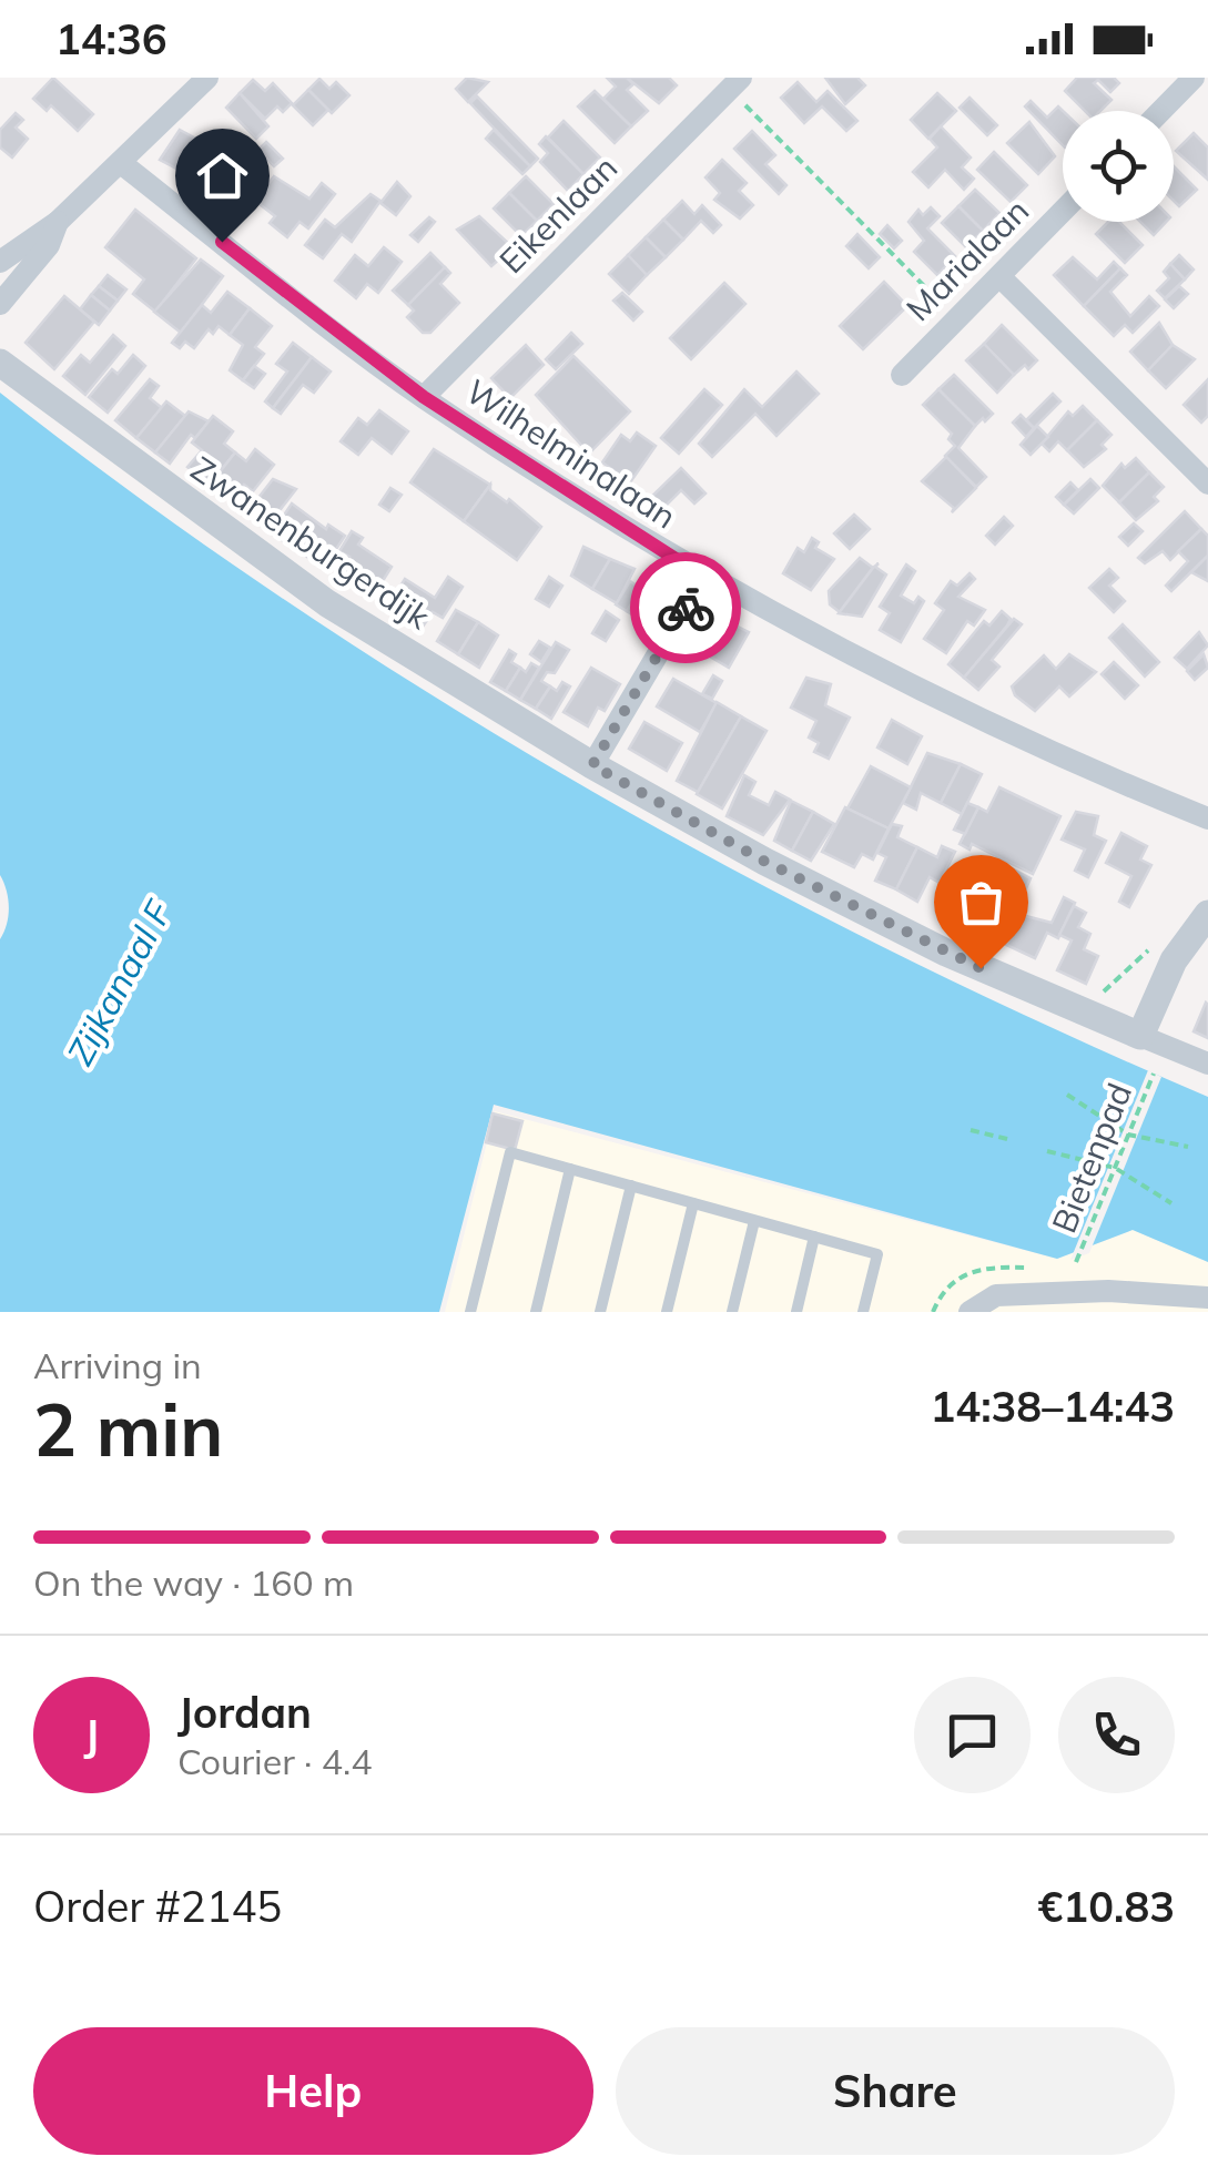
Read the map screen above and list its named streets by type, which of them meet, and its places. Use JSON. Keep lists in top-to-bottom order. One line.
{"streets":{"street":["Eikenlaan","Marialaan","Wilhelminalaan","Zwanenburgerdijk"],"path":["Bietenpad"]},"crossings":[["Eikenlaan","Wilhelminalaan"]],"water":["Zijkanaal F"],"page":{"status":"14:36","heading":["2 min","Arriving in","14:38–14:43"],"panel":["Jordan","Courier · 4.4","Order #2145","€10.83"],"bar":"On the way · 160 m","round":"J","buttons":["Help","Share"]}}
